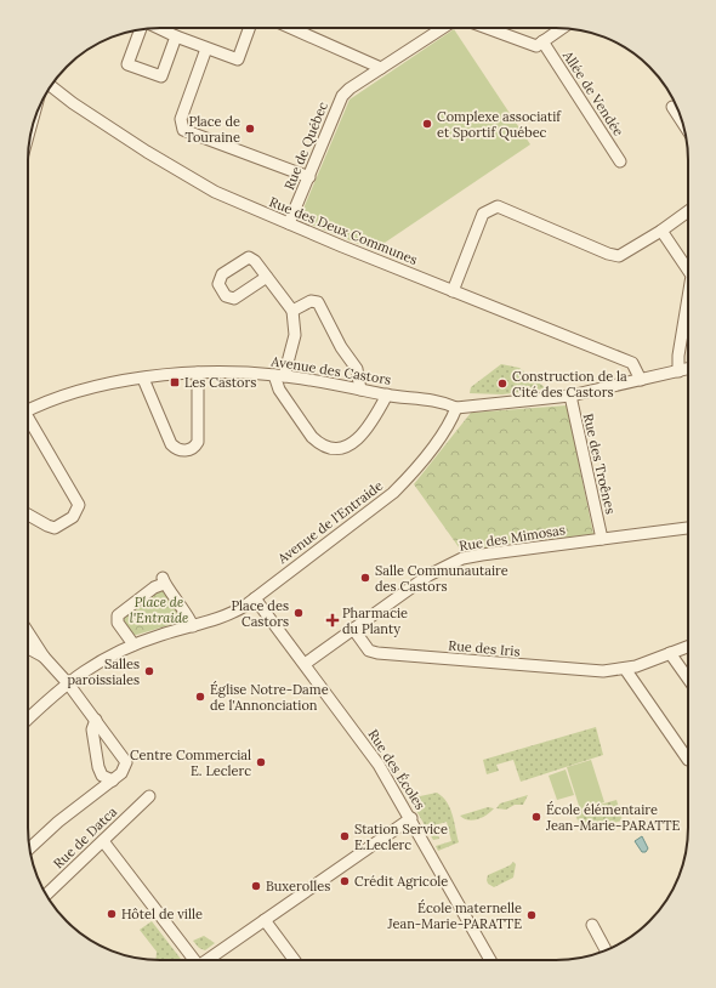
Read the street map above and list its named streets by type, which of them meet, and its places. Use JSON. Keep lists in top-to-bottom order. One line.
{"streets":{"street":["Allée de Vendée","Rue de Québec","Rue des Deux Communes","Avenue des Castors","Rue des Troênes","Avenue de l'Entraide","Rue des Mimosas","Rue des Iris","Rue des Écoles","Rue de Datca"]},"crossings":[["Rue de Québec","Rue des Deux Communes"],["Rue des Deux Communes","Avenue des Castors"],["Avenue des Castors","Rue des Troênes"],["Avenue des Castors","Avenue de l'Entraide"],["Rue des Troênes","Rue des Mimosas"],["Avenue de l'Entraide","Rue des Écoles"],["Rue des Mimosas","Rue des Iris"],["Rue des Mimosas","Rue des Écoles"]],"parks":["Place de l'Entraide"],"places":{"other":["Complexe associatif et Sportif Québec","Place de Touraine","Construction de la Cité des Castors","Salle Communautaire des Castors","Place des Castors","Salles paroissiales","Église Notre-Dame de l'Annonciation","Centre Commercial E. Leclerc","École élémentaire Jean-Marie-PARATTE","Station Service E.Leclerc","Crédit Agricole","Buxerolles","Hôtel de ville","École maternelle Jean-Marie-PARATTE"],"transit":["Les Castors"],"health":["Pharmacie du Planty"]}}
